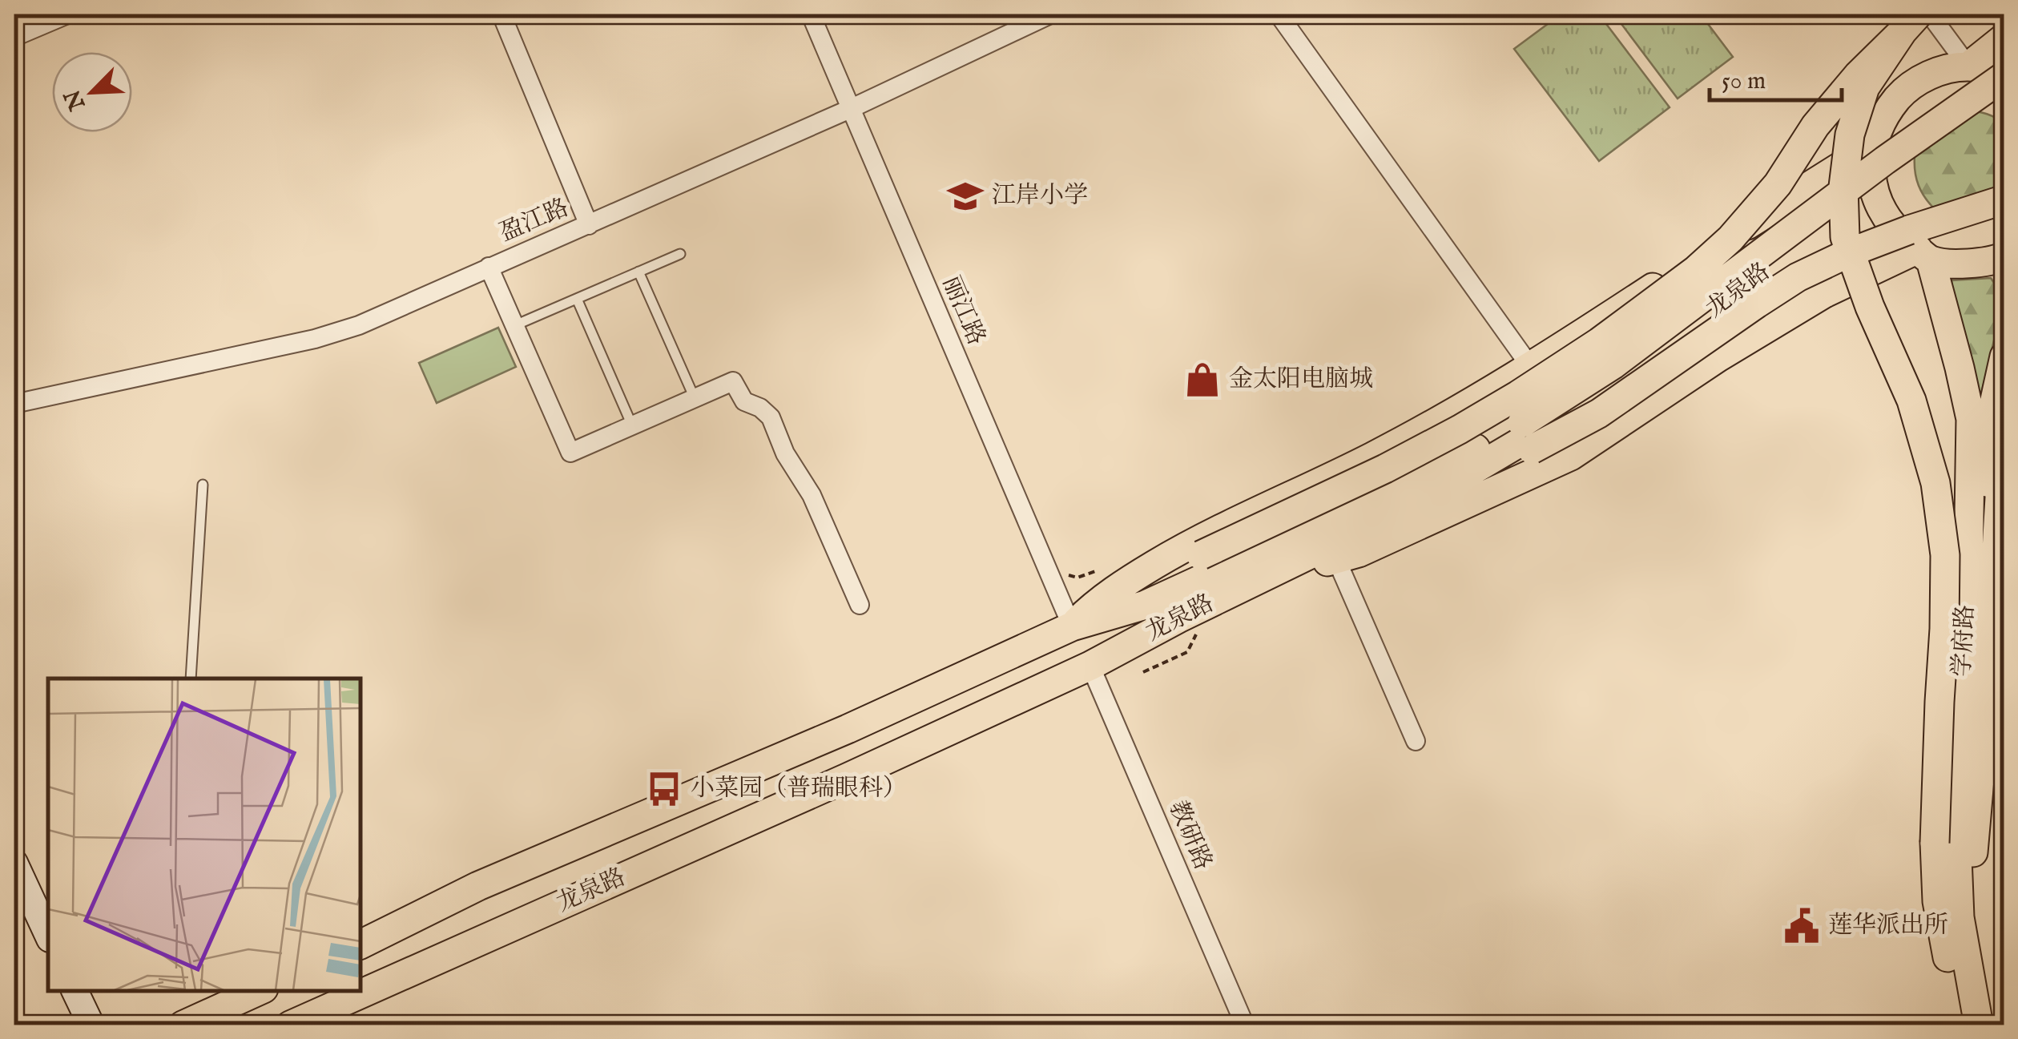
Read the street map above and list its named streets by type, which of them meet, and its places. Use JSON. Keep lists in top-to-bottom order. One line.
{"streets":{"main road":["龙泉路","学府路"],"street":["盈江路","丽江路","教研路"]},"crossings":[["盈江路","丽江路"],["龙泉路","丽江路"],["龙泉路","教研路"]],"places":{"school or university":["江岸小学"],"shop":["金太阳电脑城"],"bus stop":["小菜园（普瑞眼科）"],"public building":["莲华派出所"]},"scale_bar":"50 m","north":"bottom left"}
